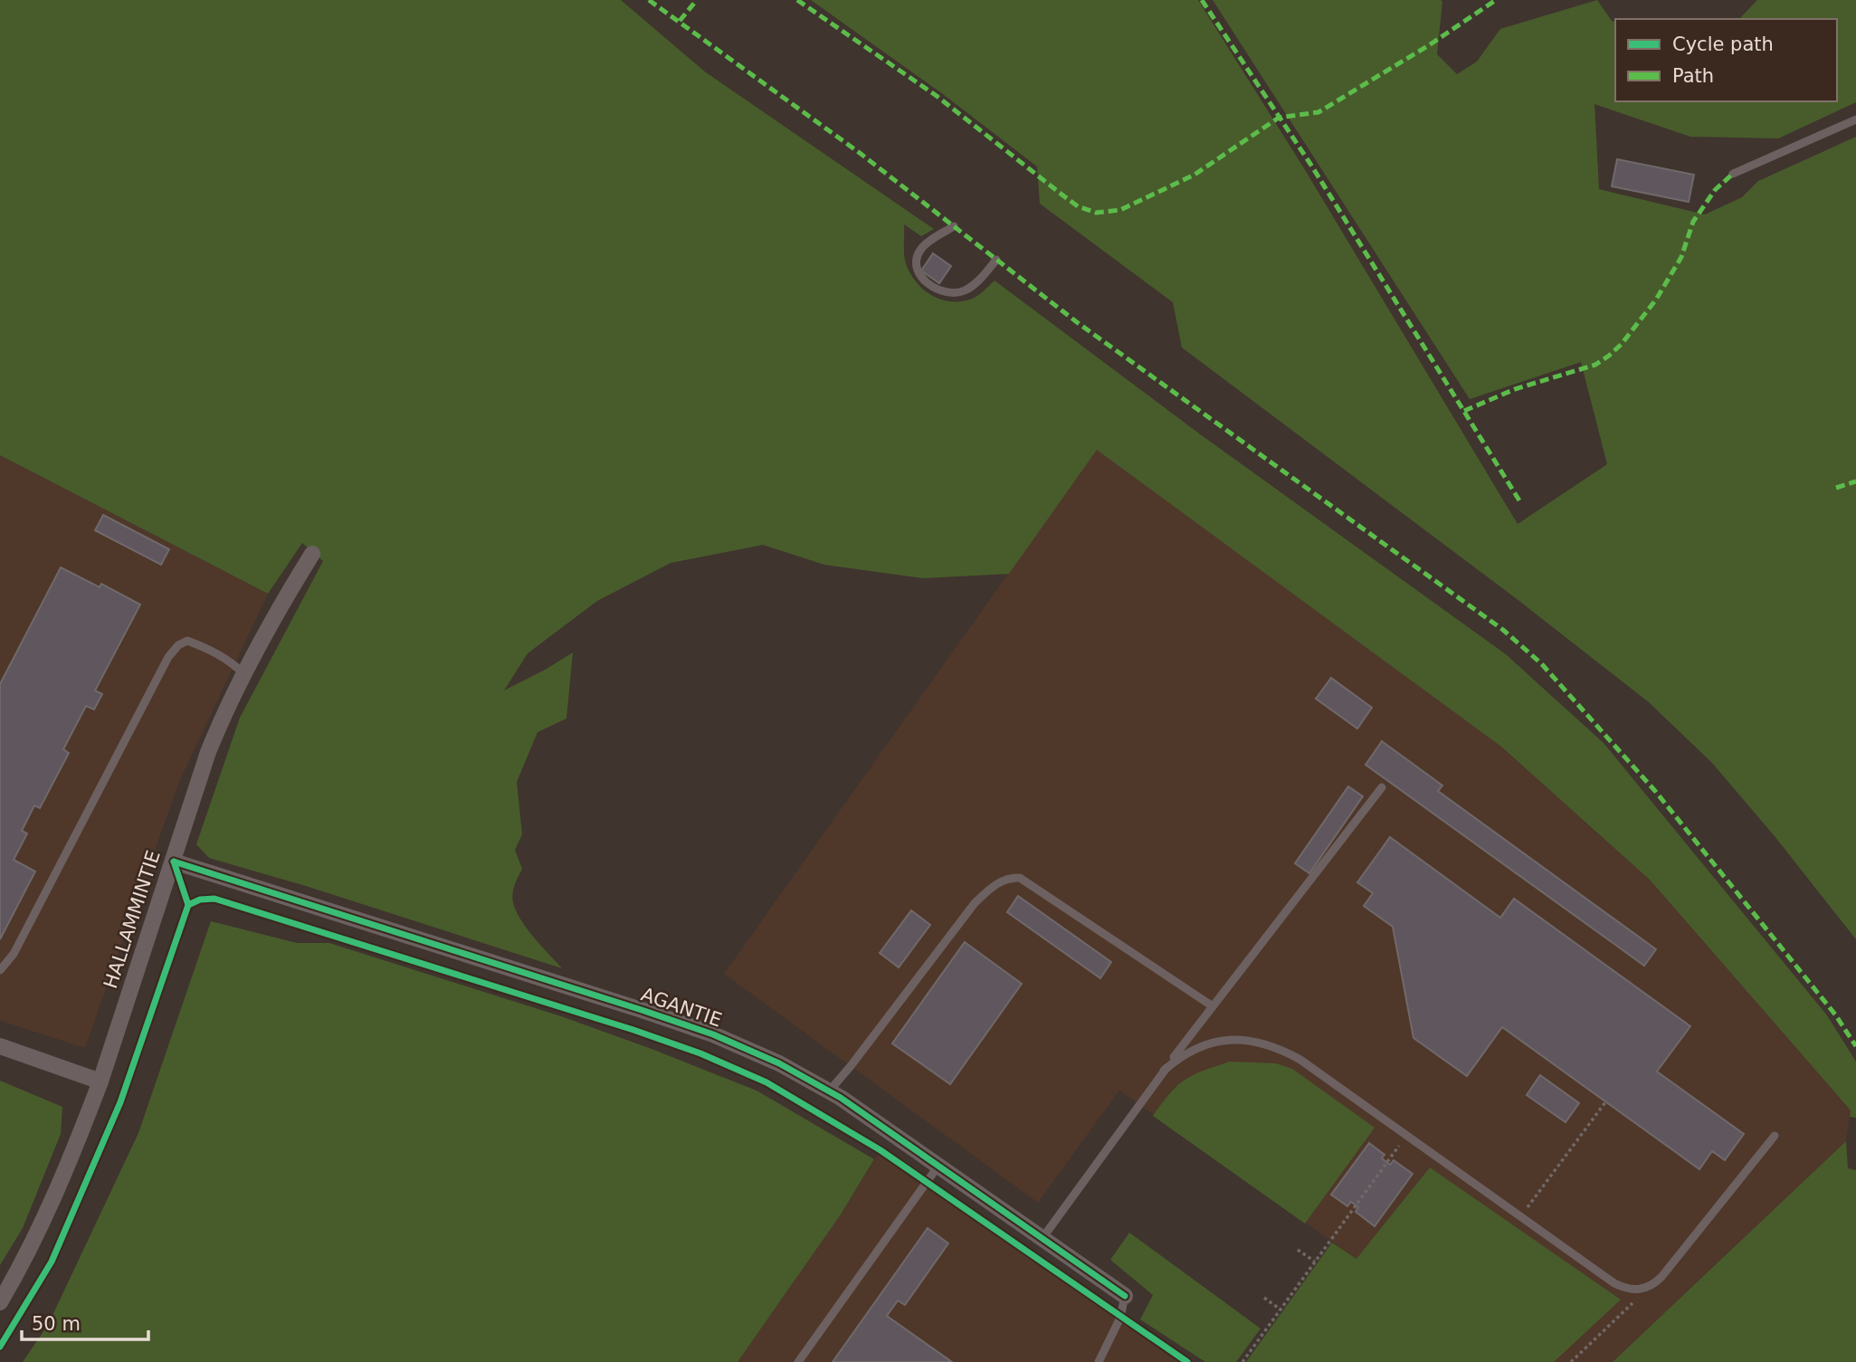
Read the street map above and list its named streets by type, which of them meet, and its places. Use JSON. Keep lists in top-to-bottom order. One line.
{"streets":{"street":["HALLAMMINTIE","AGANTIE"]},"crossings":[["HALLAMMINTIE","AGANTIE"]],"legend":["Cycle path","Path"],"scale_bar":"50 m"}
